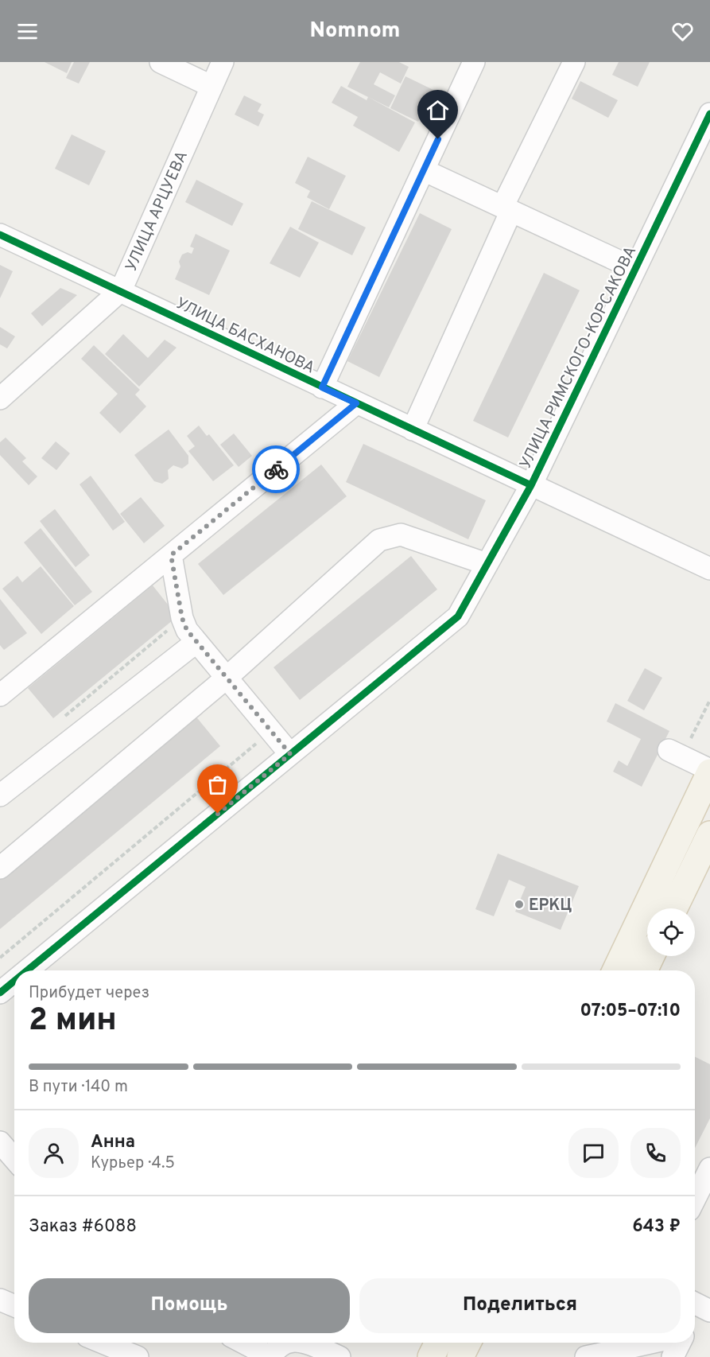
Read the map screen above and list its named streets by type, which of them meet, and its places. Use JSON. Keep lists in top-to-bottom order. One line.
{"streets":{"street":["УЛИЦА АРЦУЕВА","УЛИЦА БАСХАНОВА","УЛИЦА РИМСКОГО-КОРСАКОВА"]},"crossings":[["УЛИЦА АРЦУЕВА","УЛИЦА БАСХАНОВА"],["УЛИЦА БАСХАНОВА","УЛИЦА РИМСКОГО-КОРСАКОВА"]],"places":["ЕРКЦ"],"page":{"header":"Nomnom","heading":["2 мин","Прибудет через","07:05–07:10"],"panel":["Анна","Курьер · 4.5","Заказ #6088","643 ₽"],"bar":"В пути · 140 m","buttons":["Помощь","Поделиться"]}}
